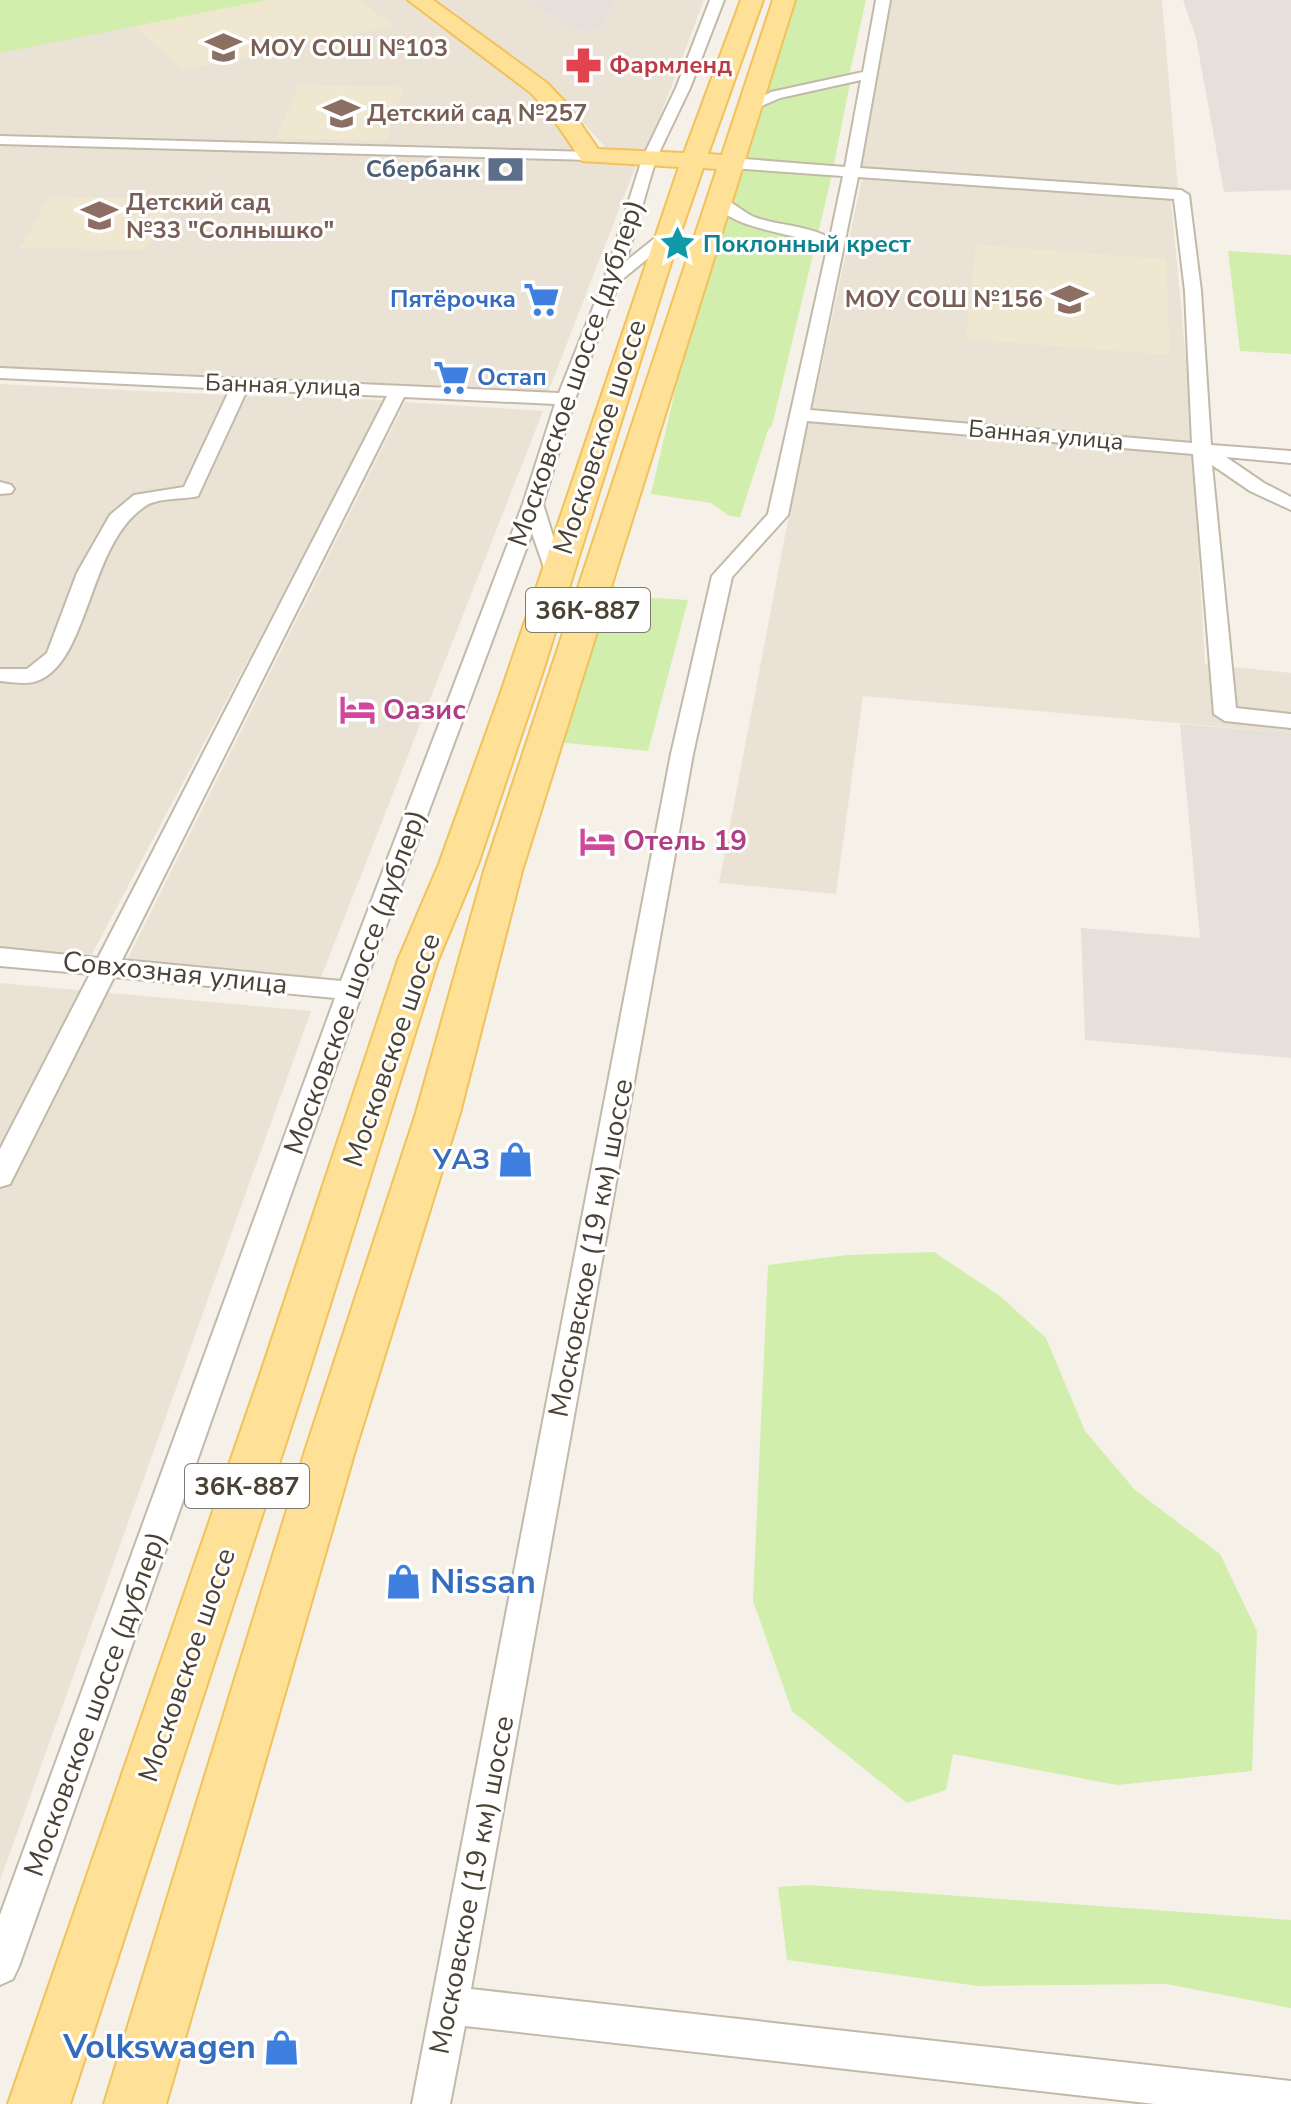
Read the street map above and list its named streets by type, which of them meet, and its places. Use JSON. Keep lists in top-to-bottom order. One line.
{"streets":{"main road":["Московское шоссе","36К-887"],"street":["Московское шоссе (дублер)","Банная улица","Совхозная улица","Московское (19 км) шоссе"]},"crossings":[["Московское шоссе (дублер)","Банная улица"],["Московское шоссе (дублер)","Московское шоссе"],["Московское шоссе (дублер)","Совхозная улица"],["Банная улица","Московское (19 км) шоссе"]],"places":{"school or university":["МОУ СОШ №103","Детский сад №257","Детский сад №33 \"Солнышко\"","МОУ СОШ №156"],"pharmacy":["Фармленд"],"bank":["Сбербанк"],"place":["Поклонный крест"],"supermarket":["Пятёрочка","Остап"],"hotel":["Оазис","Отель 19"],"shop":["УАЗ","Nissan","Volkswagen"]}}
